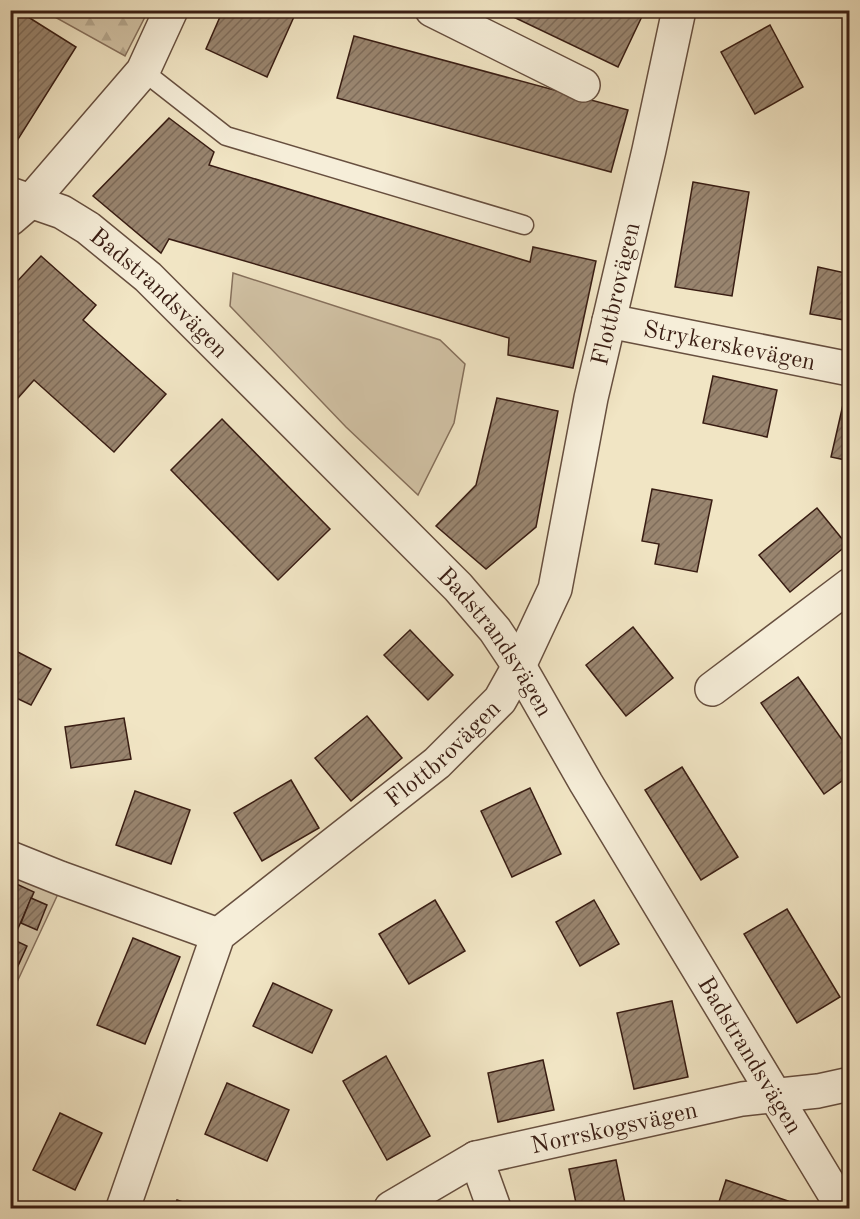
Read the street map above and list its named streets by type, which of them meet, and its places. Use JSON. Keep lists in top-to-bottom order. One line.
{"streets":{"street":["Badstrandsvägen","Flottbrovägen","Strykerskevägen","Norrskogsvägen"]},"crossings":[["Badstrandsvägen","Flottbrovägen"],["Badstrandsvägen","Norrskogsvägen"],["Flottbrovägen","Strykerskevägen"]]}
